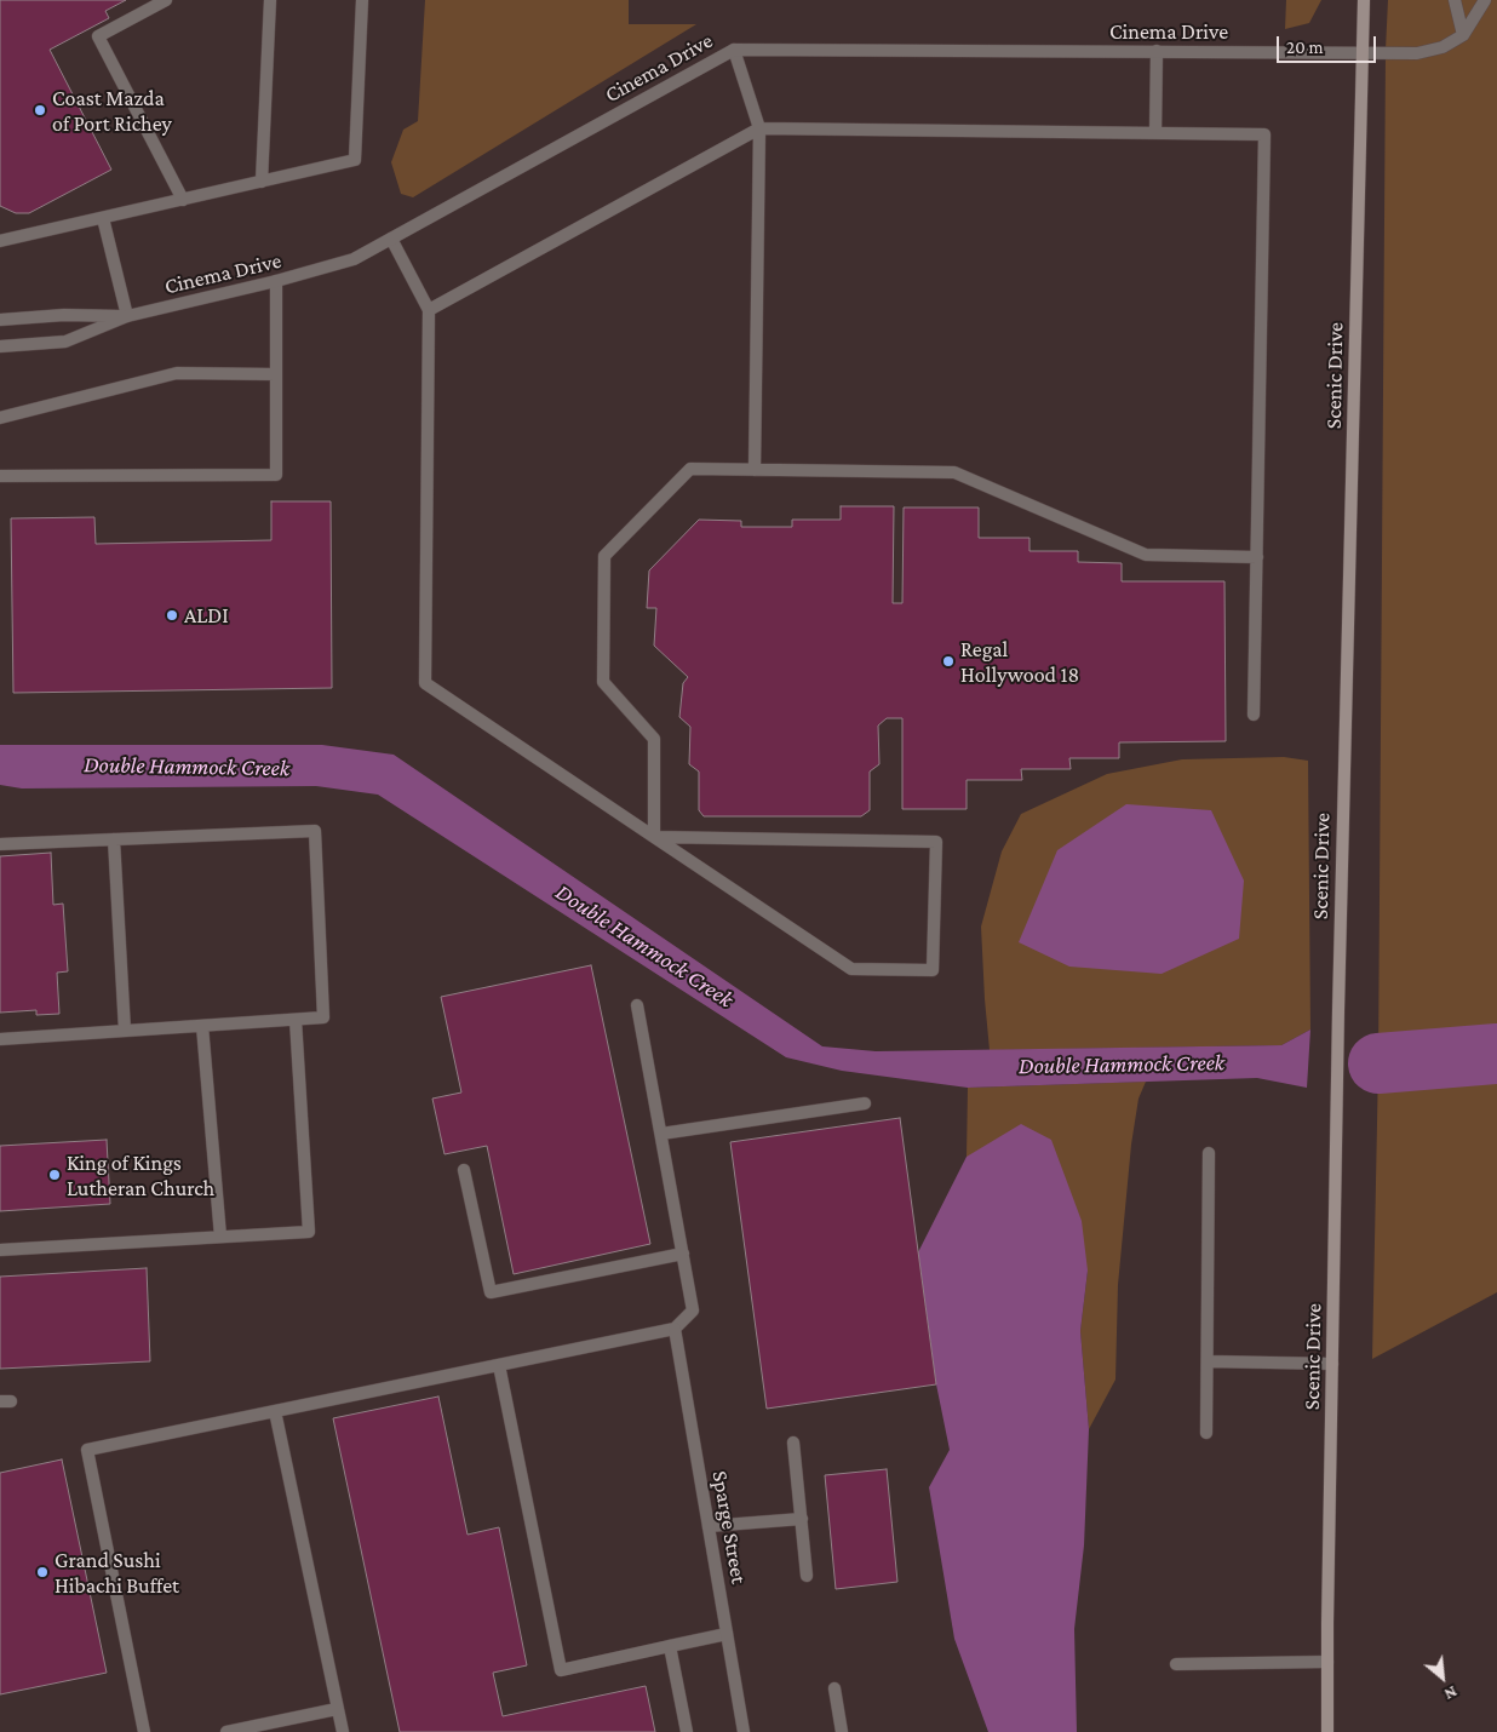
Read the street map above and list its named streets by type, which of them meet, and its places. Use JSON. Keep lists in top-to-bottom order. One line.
{"streets":{"street":["Cinema Drive","Scenic Drive","Sparge Street"]},"crossings":[["Cinema Drive","Scenic Drive"]],"water":["Double Hammock Creek"],"places":["Coast Mazda of Port Richey","ALDI","Regal Hollywood 18","King of Kings Lutheran Church","Grand Sushi Hibachi Buffet"],"scale_bar":"20 m","north":"bottom right"}
